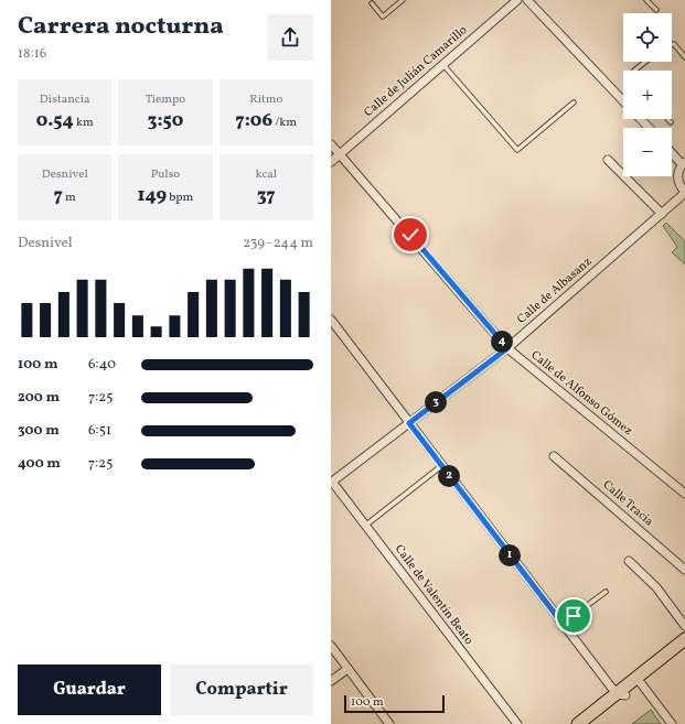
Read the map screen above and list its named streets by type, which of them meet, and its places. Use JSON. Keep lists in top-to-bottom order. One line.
{"streets":{"street":["Calle de Julián Camarillo","Calle de Albasanz","Calle de Alfonso Gómez","Calle Tracia","Calle de Valentín Beato"]},"crossings":[["Calle de Julián Camarillo","Calle de Alfonso Gómez"],["Calle de Albasanz","Calle de Alfonso Gómez"],["Calle de Albasanz","Calle de Valentín Beato"]],"scale_bar":"100 m","page":{"heading":["Carrera nocturna","18:16"],"map_buttons":["+","−"],"stats":[["Distancia","0.54 km"],["Tiempo","3:50"],["Ritmo","7:06 /km"],["Desnivel","7 m"],["Pulso","149 bpm"],["kcal","37"]],"chart":["Desnivel","239–244 m"],"pins":["4","3","2","1"],"list":[{"name":"100 m","note":"6:40"},{"name":"200 m","note":"7:25"},{"name":"300 m","note":"6:51"},{"name":"400 m","note":"7:25"}],"buttons":["Guardar","Compartir"],"scale":"100 m"}}
